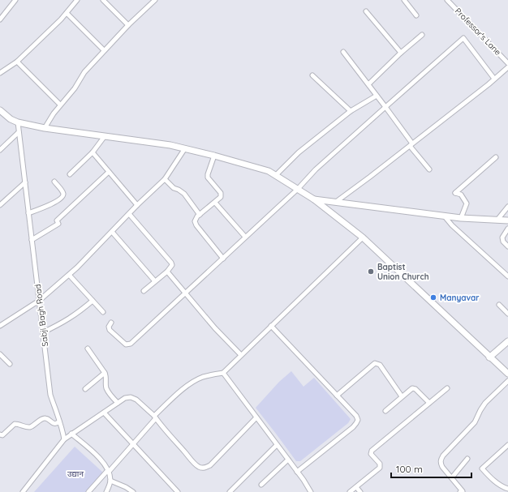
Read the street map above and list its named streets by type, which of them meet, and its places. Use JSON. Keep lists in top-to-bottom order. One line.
{"streets":{"street":["Professor's Lane","Sabji Bagh Road"]},"parks":["उद्यान"],"places":["Baptist Union Church","Manyavar"],"scale_bar":"100 m"}
